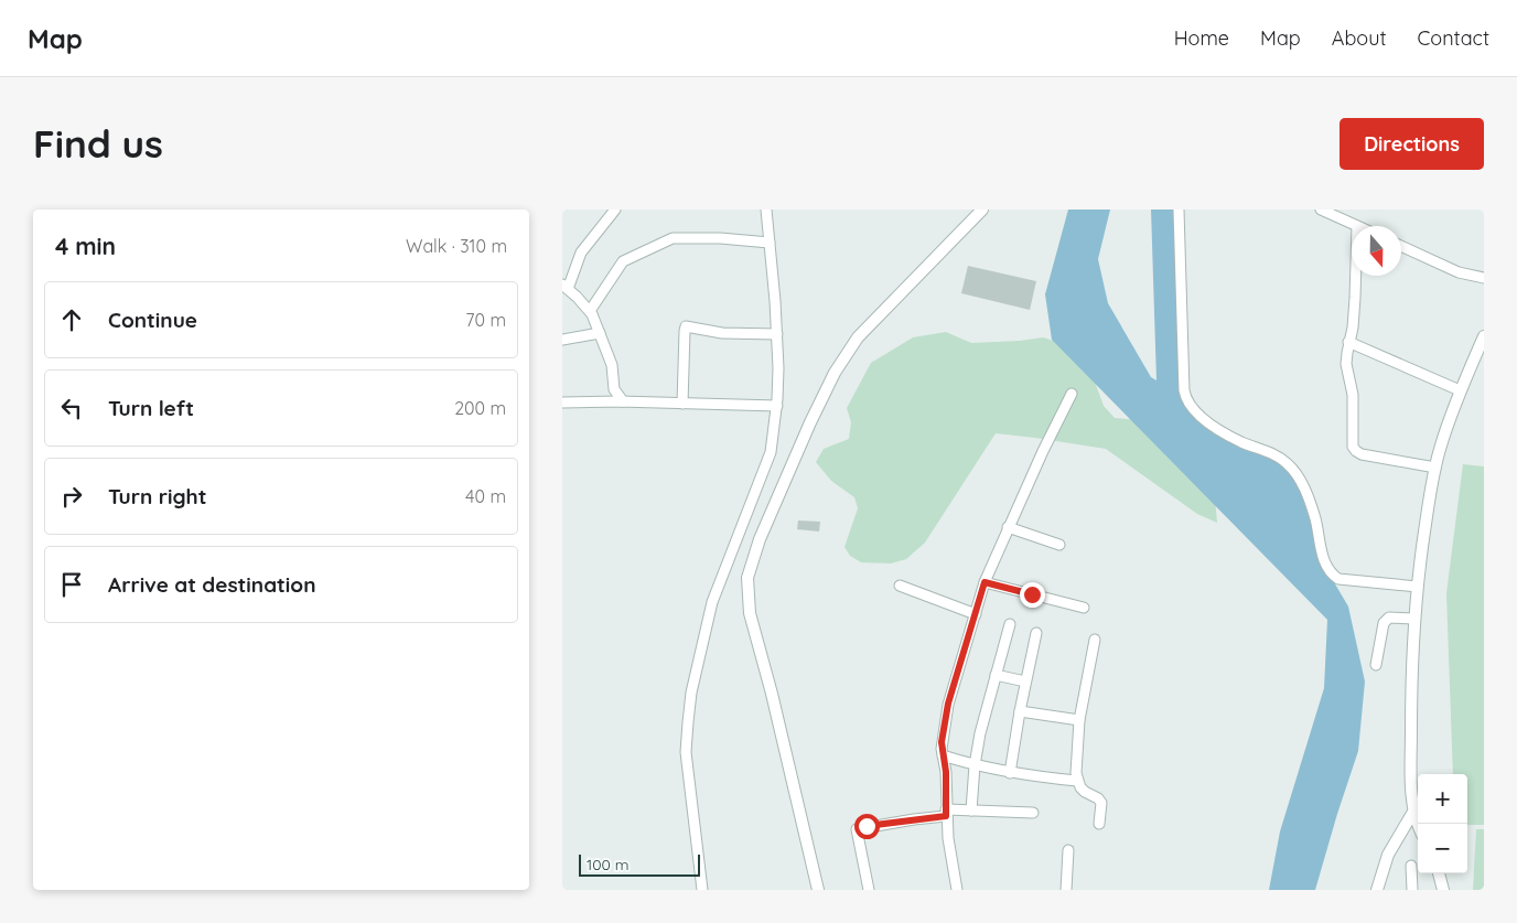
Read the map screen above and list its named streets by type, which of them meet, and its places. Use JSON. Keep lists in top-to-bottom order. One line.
{"scale_bar":"100 m","north":"bottom","page":{"header":"Map","nav":["Home","Map","About","Contact"],"buttons":"Directions","title":"Find us","heading":["4 min","Walk · 310 m"],"list":[["Continue","70 m"],["Turn left","200 m"],["Turn right","40 m"],"Arrive at destination"],"map_buttons":["+","−"],"scale":"100 m"}}
